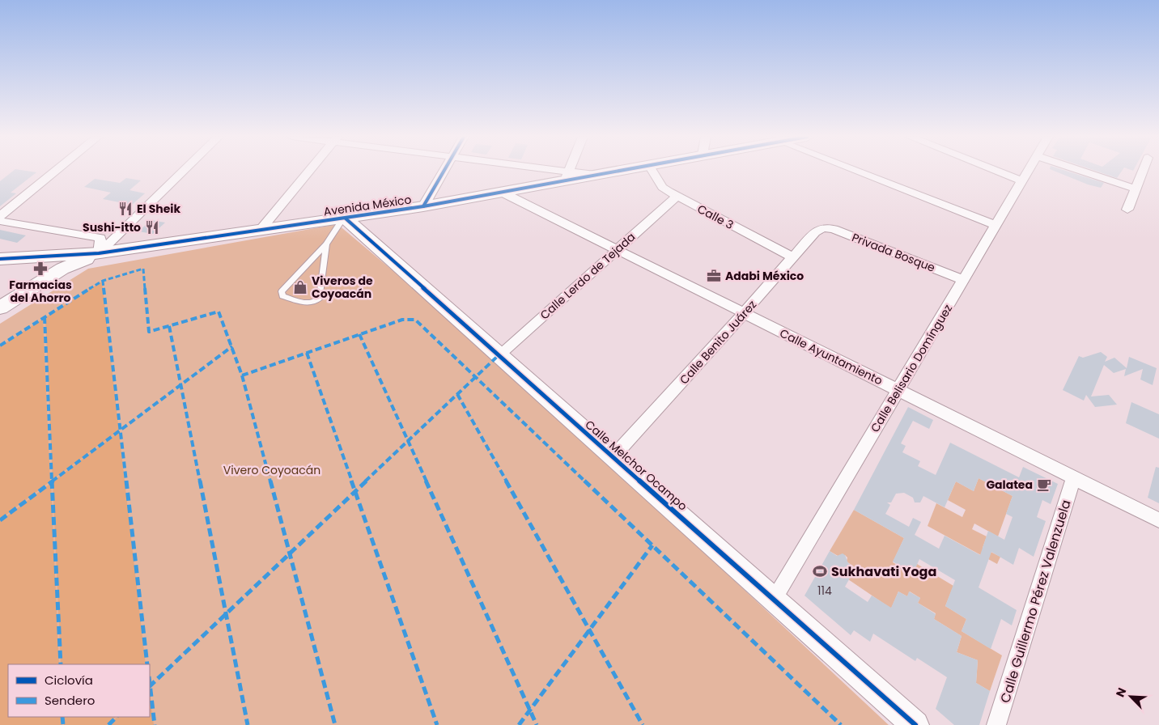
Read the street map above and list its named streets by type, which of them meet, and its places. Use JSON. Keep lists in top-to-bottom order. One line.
{"streets":{"street":["Avenida México","Calle 3","Privada Bosque","Calle Lerdo de Tejada","Calle Benito Juárez","Calle Ayuntamiento","Calle Belisario Domínguez","Calle Melchor Ocampo","Calle Guillermo Pérez Valenzuela"]},"crossings":[["Avenida México","Calle Ayuntamiento"],["Avenida México","Calle Melchor Ocampo"],["Calle 3","Calle Lerdo de Tejada"],["Calle 3","Calle Benito Juárez"],["Privada Bosque","Calle Benito Juárez"],["Privada Bosque","Calle Belisario Domínguez"],["Calle Lerdo de Tejada","Calle Ayuntamiento"],["Calle Lerdo de Tejada","Calle Melchor Ocampo"],["Calle Benito Juárez","Calle Ayuntamiento"],["Calle Benito Juárez","Calle Melchor Ocampo"],["Calle Ayuntamiento","Calle Belisario Domínguez"],["Calle Ayuntamiento","Calle Guillermo Pérez Valenzuela"],["Calle Belisario Domínguez","Calle Melchor Ocampo"]],"parks":["Vivero Coyoacán"],"places":{"restaurant":["El Sheik","Sushi-itto"],"pharmacy":["Farmacias del Ahorro"],"office":["Adabi México"],"shop":["Viveros de Coyoacán"],"cafe":["Galatea"],"sports":["Sukhavati Yoga"]},"house_numbers":["114"],"legend":["Ciclovía","Sendero"],"north":"top left"}
